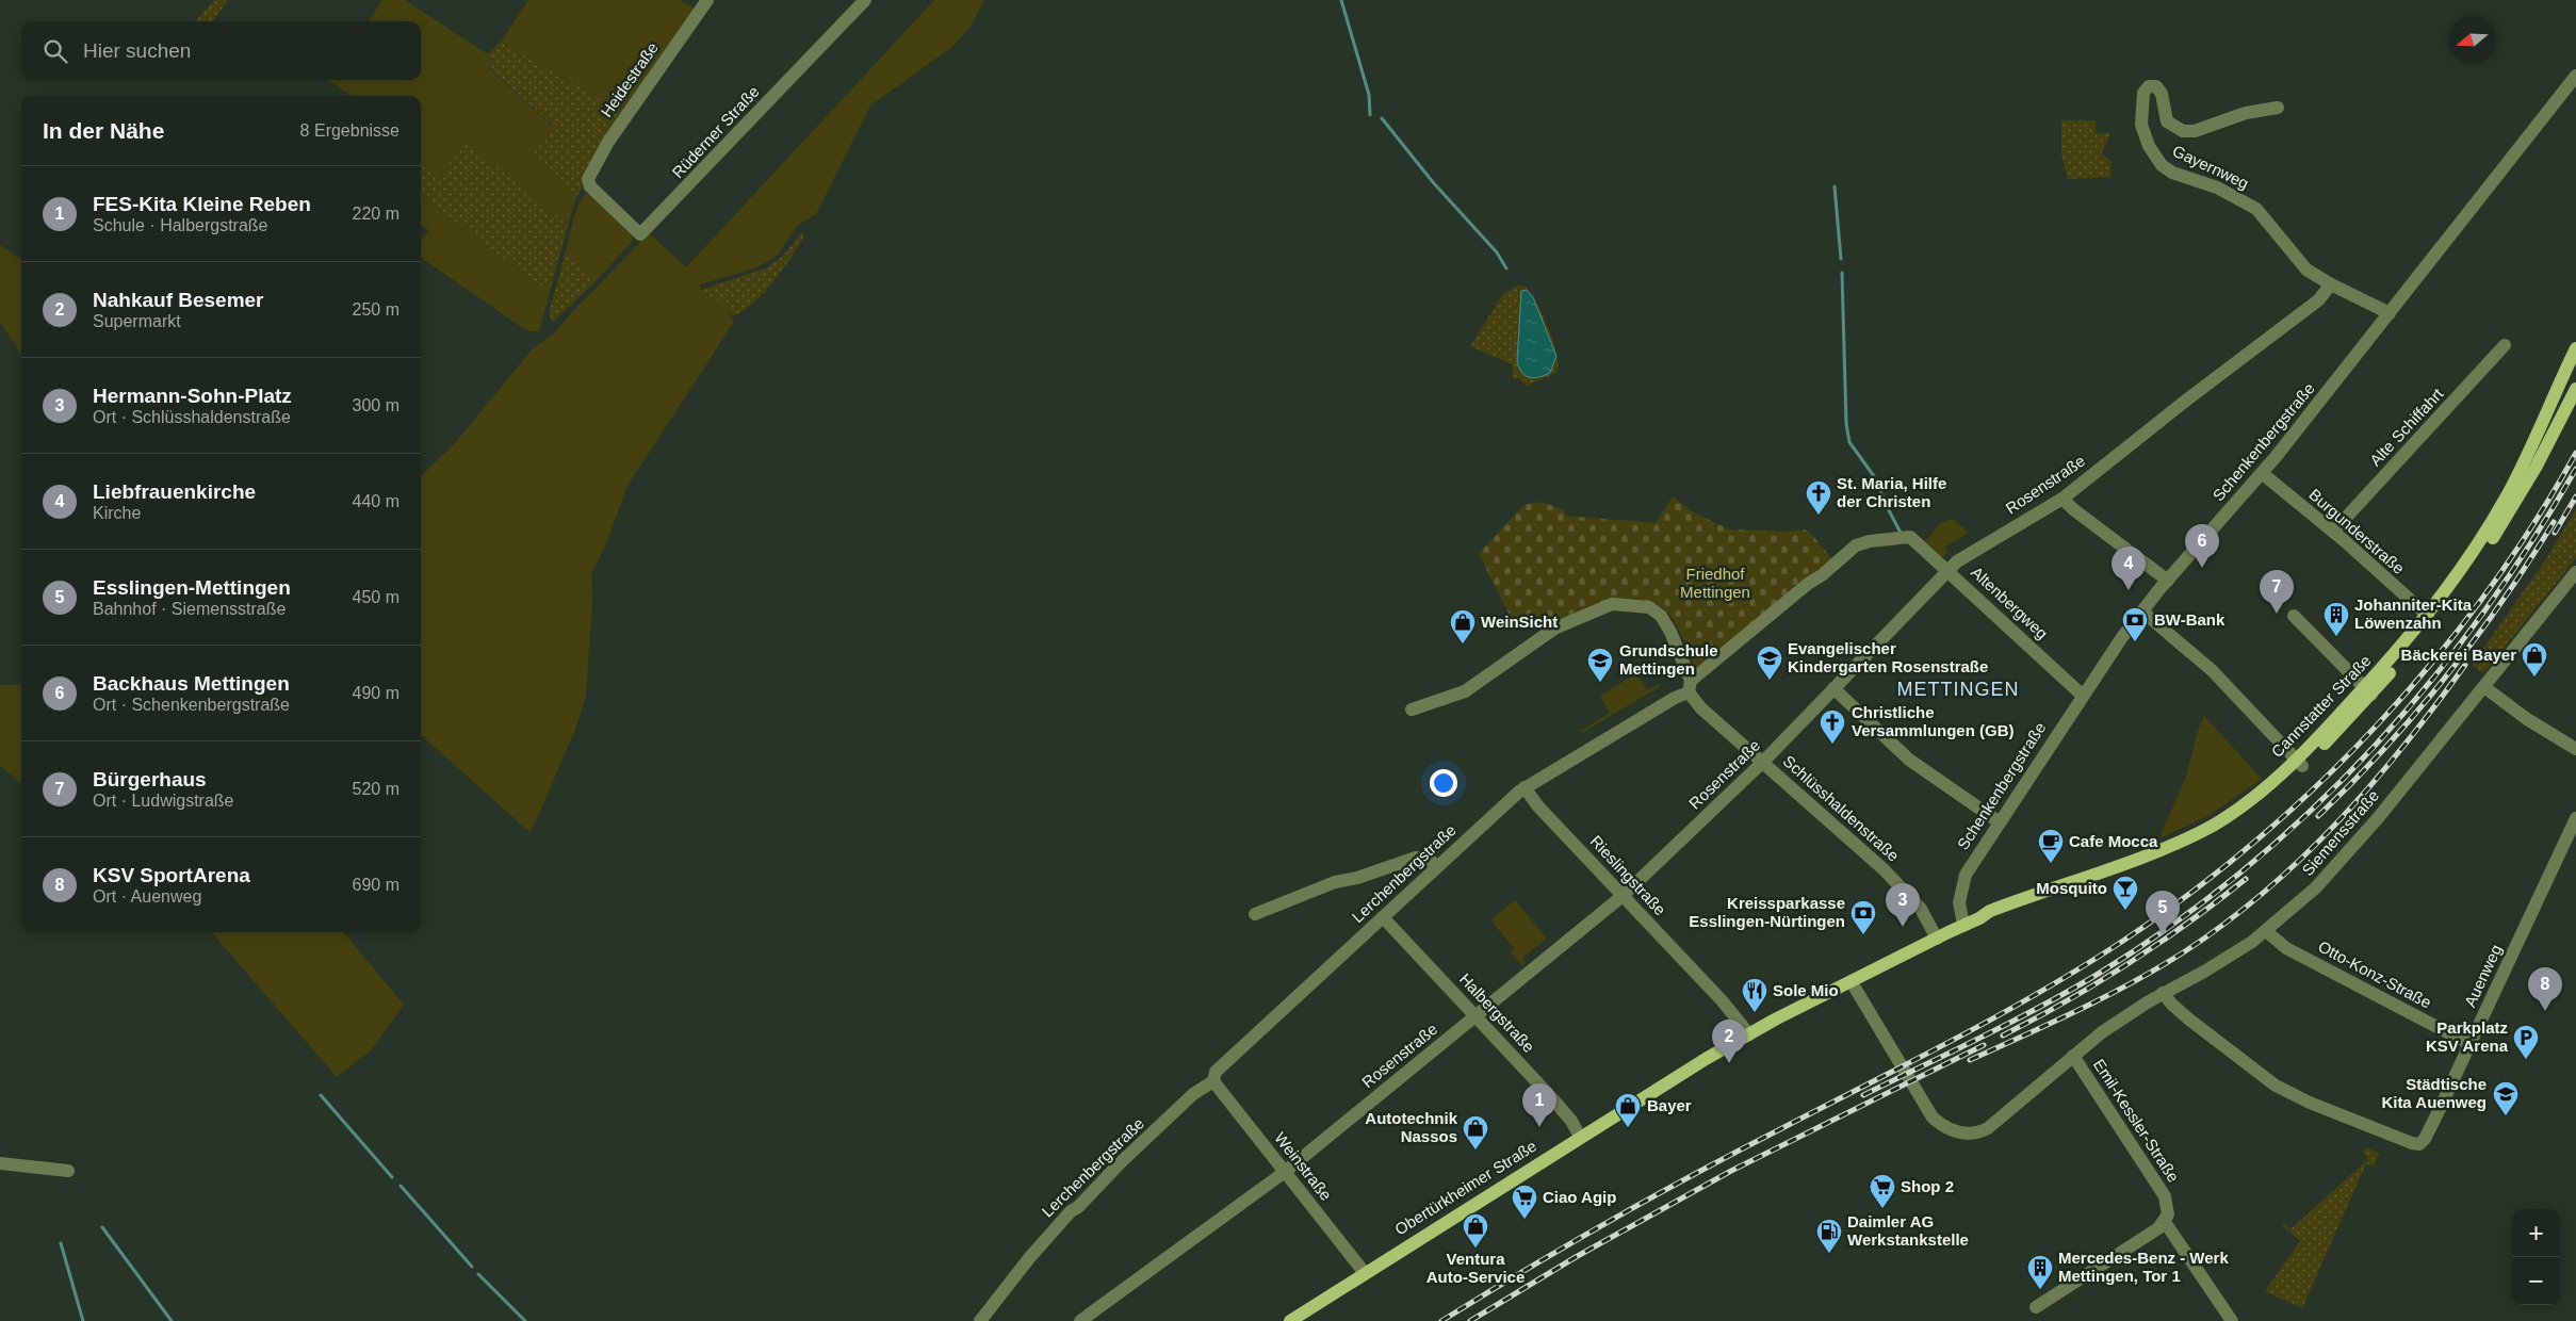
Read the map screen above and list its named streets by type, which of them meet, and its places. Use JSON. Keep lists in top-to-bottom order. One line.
{"streets":{"main road":["Cannstatter Straße","Obertürkheimer Straße"],"street":["Heidestraße","Rüderner Straße","Gayernweg","Alte Schiffahrt","Schenkenbergstraße","Rosenstraße","Burgunderstraße","Altenbergweg","Schlüsshaldenstraße","Siemensstraße","Lerchenbergstraße","Rieslingstraße","Otto-Konz-Straße","Auenweg","Halbergstraße","Emil-Kessler-Straße","Weinstraße"]},"crossings":[["Heidestraße","Rüderner Straße"],["Gayernweg","Rosenstraße"],["Alte Schiffahrt","Burgunderstraße"],["Schenkenbergstraße","Burgunderstraße"],["Schenkenbergstraße","Altenbergweg"],["Schenkenbergstraße","Cannstatter Straße"],["Rosenstraße","Altenbergweg"],["Rosenstraße","Schlüsshaldenstraße"],["Rosenstraße","Rieslingstraße"],["Rosenstraße","Halbergstraße"],["Rosenstraße","Weinstraße"],["Burgunderstraße","Cannstatter Straße"],["Altenbergweg","Lerchenbergstraße"],["Cannstatter Straße","Schlüsshaldenstraße"],["Cannstatter Straße","Obertürkheimer Straße"],["Schlüsshaldenstraße","Lerchenbergstraße"],["Siemensstraße","Otto-Konz-Straße"],["Siemensstraße","Auenweg"],["Siemensstraße","Emil-Kessler-Straße"],["Lerchenbergstraße","Rieslingstraße"],["Lerchenbergstraße","Halbergstraße"],["Lerchenbergstraße","Weinstraße"],["Rieslingstraße","Obertürkheimer Straße"],["Otto-Konz-Straße","Auenweg"],["Halbergstraße","Obertürkheimer Straße"],["Emil-Kessler-Straße","Obertürkheimer Straße"],["Weinstraße","Obertürkheimer Straße"]],"districts":["METTINGEN"],"parks":["Friedhof Mettingen"],"places":{"church":["St. Maria, Hilfe der Christen","Christliche Versammlungen (GB)"],"building":["Johanniter-Kita Löwenzahn","Mercedes-Benz - Werk Mettingen, Tor 1"],"bank":["BW-Bank","Kreissparkasse Esslingen-Nürtingen"],"shop":["WeinSicht","Bäckerei Bayer","Bayer","Autotechnik Nassos","Ventura Auto-Service"],"school or university":["Evangelischer Kindergarten Rosenstraße","Grundschule Mettingen","Städtische Kita Auenweg"],"cafe":["Cafe Mocca"],"bar":["Mosquito"],"restaurant":["Sole Mio"],"parking":["Parkplatz KSV Arena"],"supermarket":["Shop 2","Ciao Agip"],"fuel station":["Daimler AG Werkstankstelle"]},"north":"left","page":{"search":"Hier suchen","heading":["In der Nähe","8 Ergebnisse"],"list":[{"mark":"1","name":"FES-Kita Kleine Reben","note":"Schule · Halbergstraße","value":"220 m"},{"mark":"2","name":"Nahkauf Besemer","note":"Supermarkt","value":"250 m"},{"mark":"3","name":"Hermann-Sohn-Platz","note":"Ort · Schlüsshaldenstraße","value":"300 m"},{"mark":"4","name":"Liebfrauenkirche","note":"Kirche","value":"440 m"},{"mark":"5","name":"Esslingen-Mettingen","note":"Bahnhof · Siemensstraße","value":"450 m"},{"mark":"6","name":"Backhaus Mettingen","note":"Ort · Schenkenbergstraße","value":"490 m"},{"mark":"7","name":"Bürgerhaus","note":"Ort · Ludwigstraße","value":"520 m"},{"mark":"8","name":"KSV SportArena","note":"Ort · Auenweg","value":"690 m"}],"pins":["6","4","7","3","5","8","2","1"],"map_buttons":["+","−"]}}
